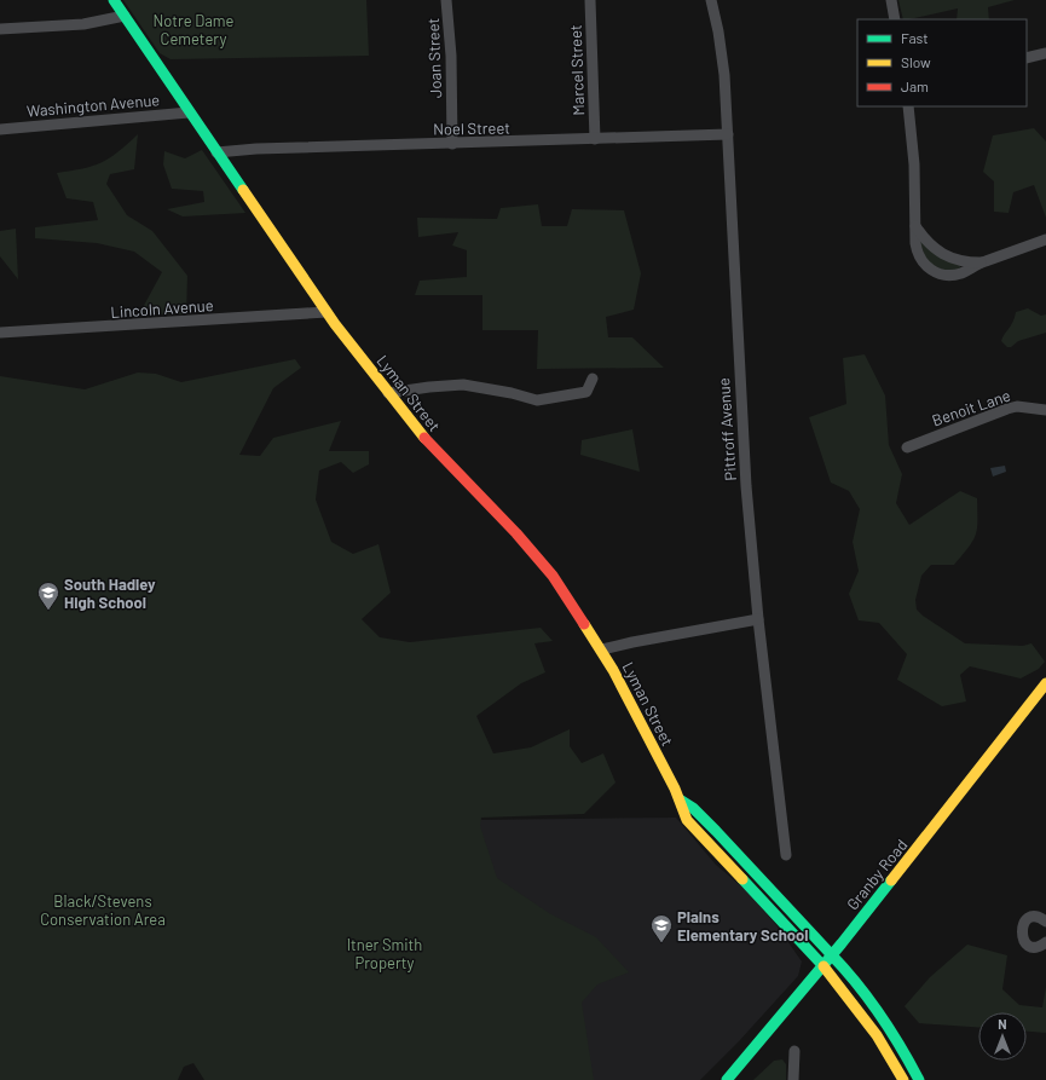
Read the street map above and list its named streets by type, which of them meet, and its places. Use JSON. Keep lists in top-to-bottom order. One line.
{"streets":{"main road":["Lyman Street","Granby Road"],"street":["Joan Street","Marcel Street","Washington Avenue","Noel Street","Lincoln Avenue","Benoit Lane","Pittroff Avenue"]},"crossings":[["Joan Street","Noel Street"],["Marcel Street","Noel Street"],["Washington Avenue","Lyman Street"],["Noel Street","Lyman Street"],["Noel Street","Pittroff Avenue"],["Lincoln Avenue","Lyman Street"],["Lyman Street","Granby Road"]],"parks":["Notre Dame Cemetery","Black/Stevens Conservation Area","Itner Smith Property"],"places":{"school or university":["South Hadley High School","Plains Elementary School"]},"legend":["Fast","Slow","Jam"],"north":"top"}
